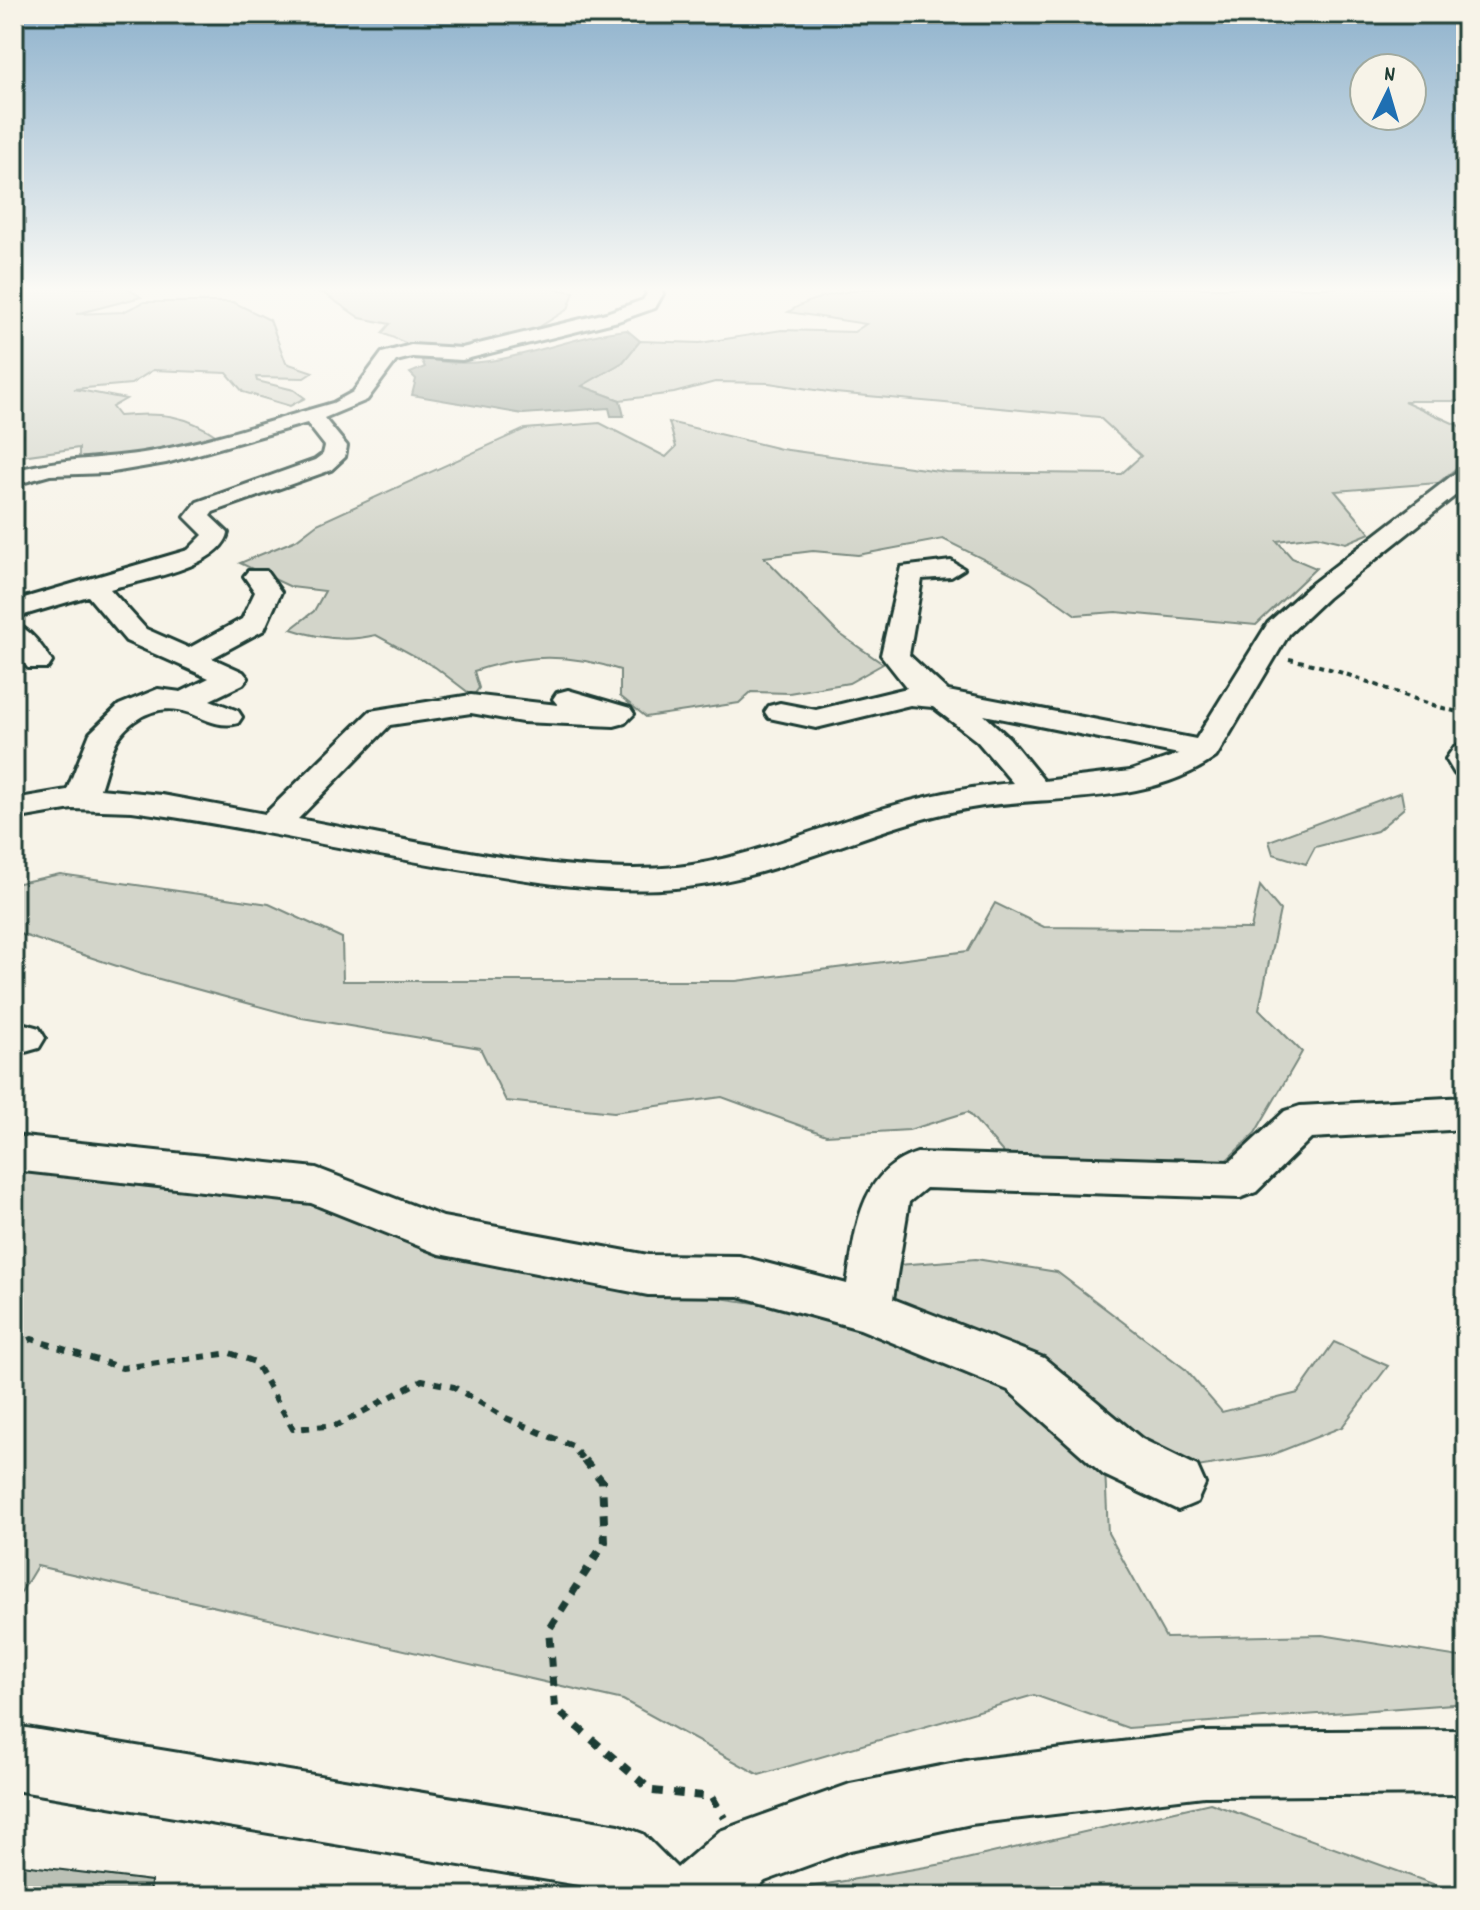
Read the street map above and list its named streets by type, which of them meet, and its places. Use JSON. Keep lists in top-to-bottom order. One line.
{"north":"top"}
